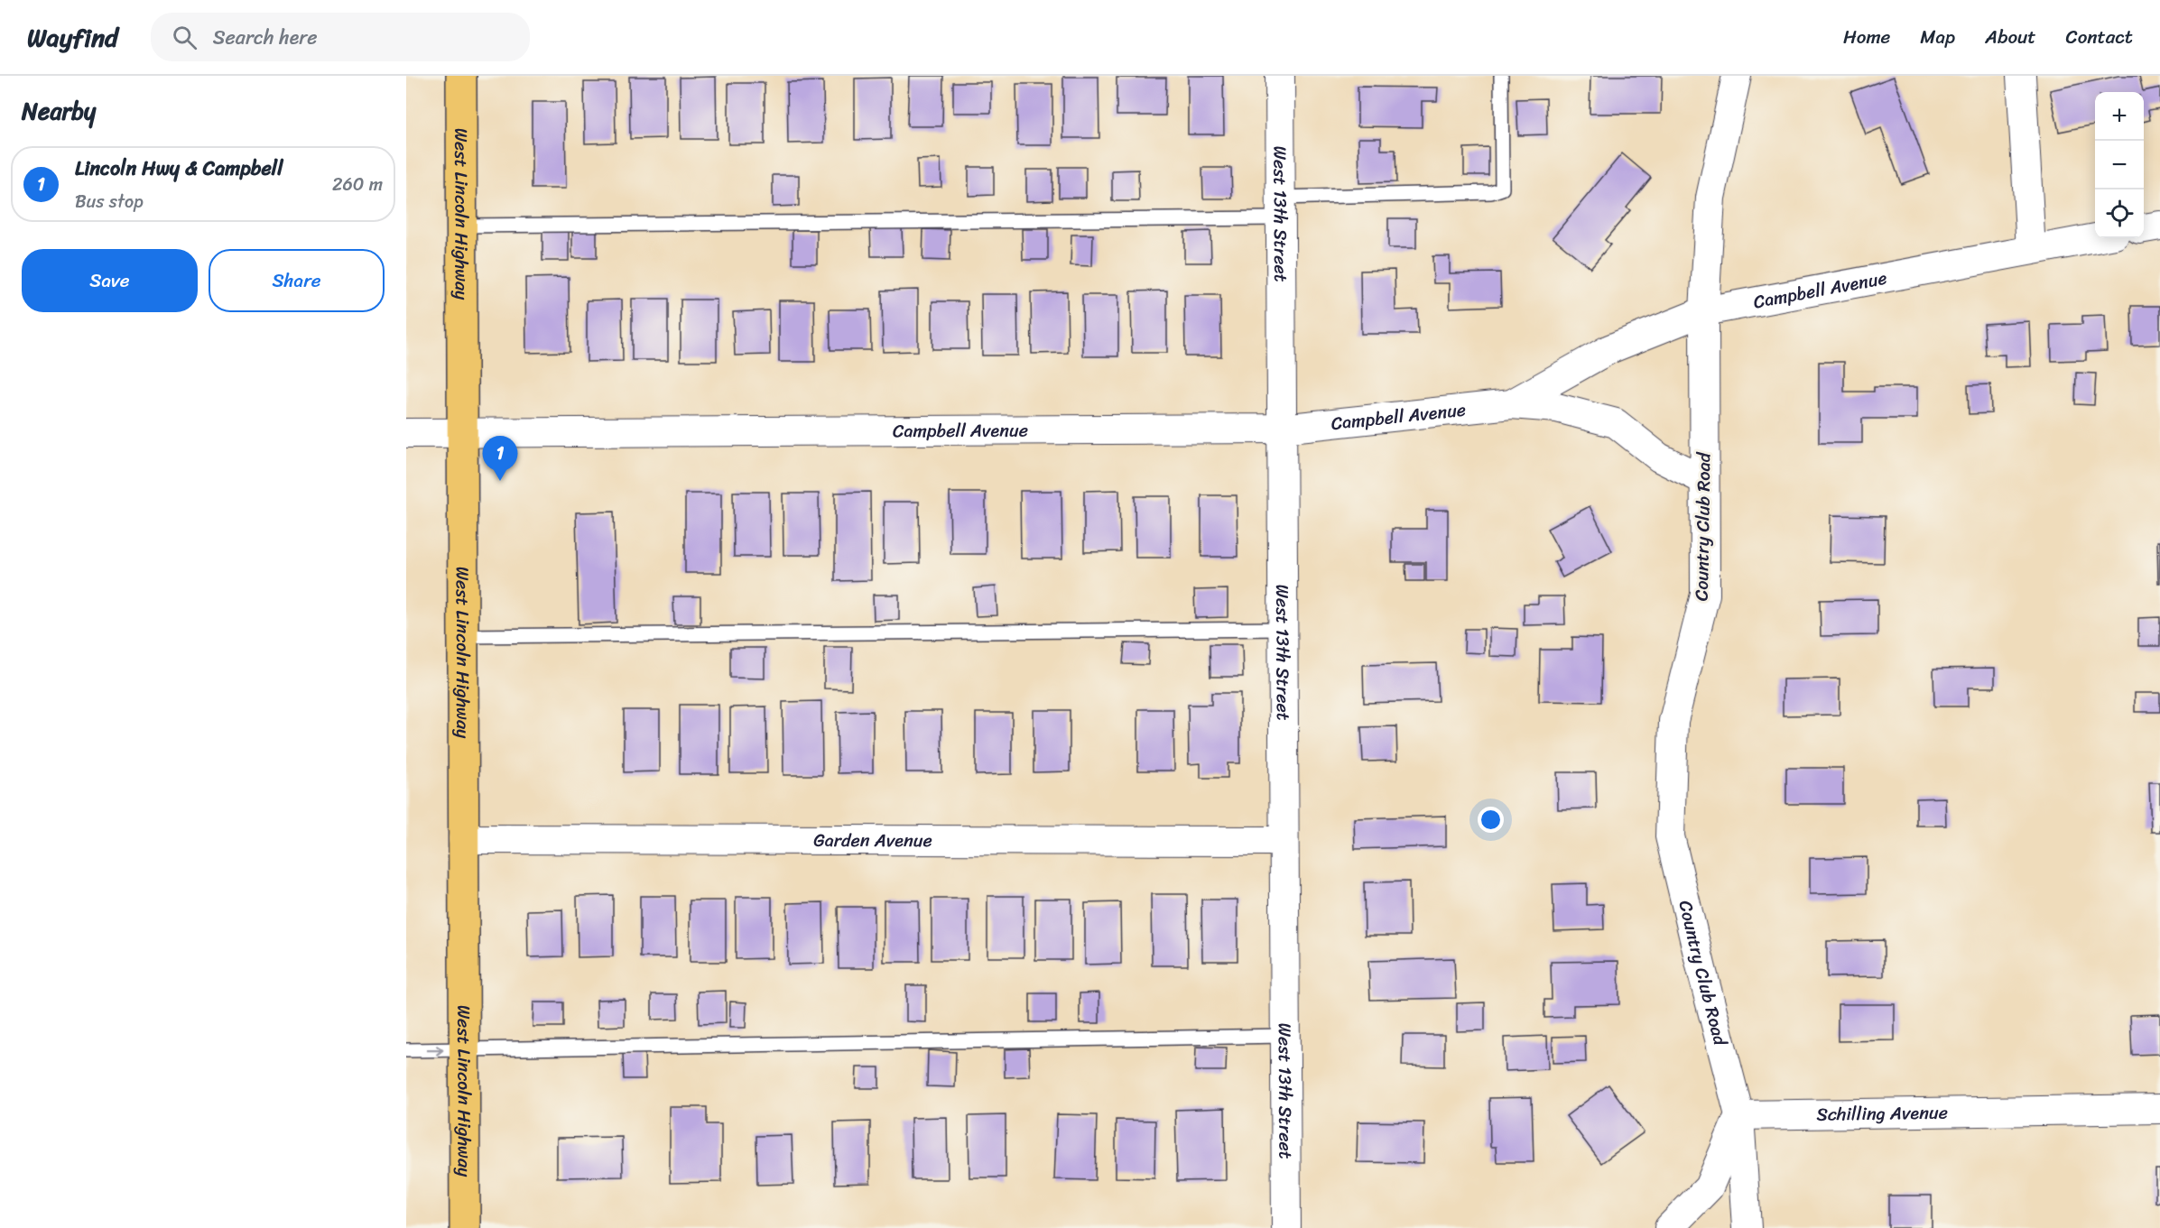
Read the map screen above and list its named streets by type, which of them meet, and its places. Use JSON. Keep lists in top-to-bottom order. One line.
{"streets":{"main road":["West Lincoln Highway"],"street":["West 13th Street","Campbell Avenue","Country Club Road","Garden Avenue","Schilling Avenue"]},"crossings":[["West Lincoln Highway","Campbell Avenue"],["West Lincoln Highway","Garden Avenue"],["West 13th Street","Campbell Avenue"],["West 13th Street","Garden Avenue"],["Campbell Avenue","Country Club Road"],["Country Club Road","Schilling Avenue"]],"page":{"header":"Wayfind","search":"Search here","nav":["Home","Map","About","Contact"],"heading":"Nearby","map_buttons":["+","−"],"list":[{"mark":"1","name":"Lincoln Hwy & Campbell","note":"Bus stop","value":"260 m"}],"buttons":["Save","Share"],"pins":"1"}}
